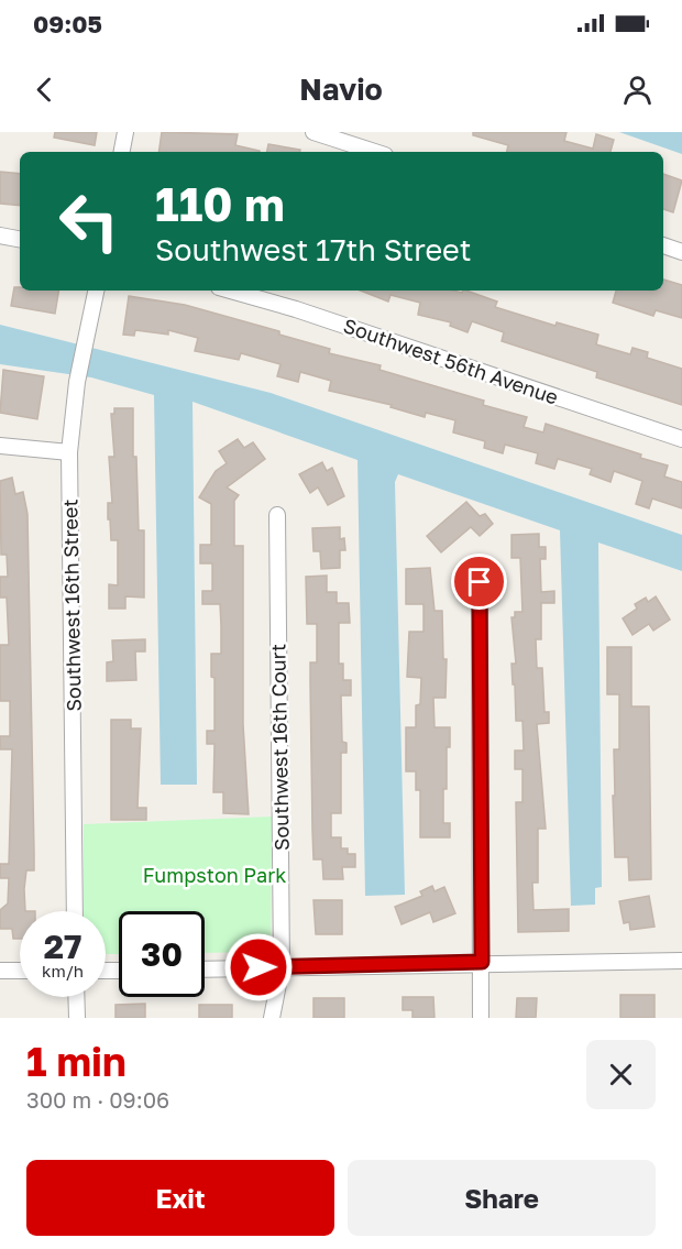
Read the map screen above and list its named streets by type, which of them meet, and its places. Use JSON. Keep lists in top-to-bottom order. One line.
{"streets":{"street":["Southwest 56th Avenue","Southwest 16th Street","Southwest 16th Court"]},"parks":["Fumpston Park"],"page":{"status":"09:05","header":"Navio","turn":["110 m","Southwest 17th Street"],"speed":"27 km/h","limit":"30","heading":["1 min","300 m · 09:06"],"buttons":["Exit","Share"]}}
